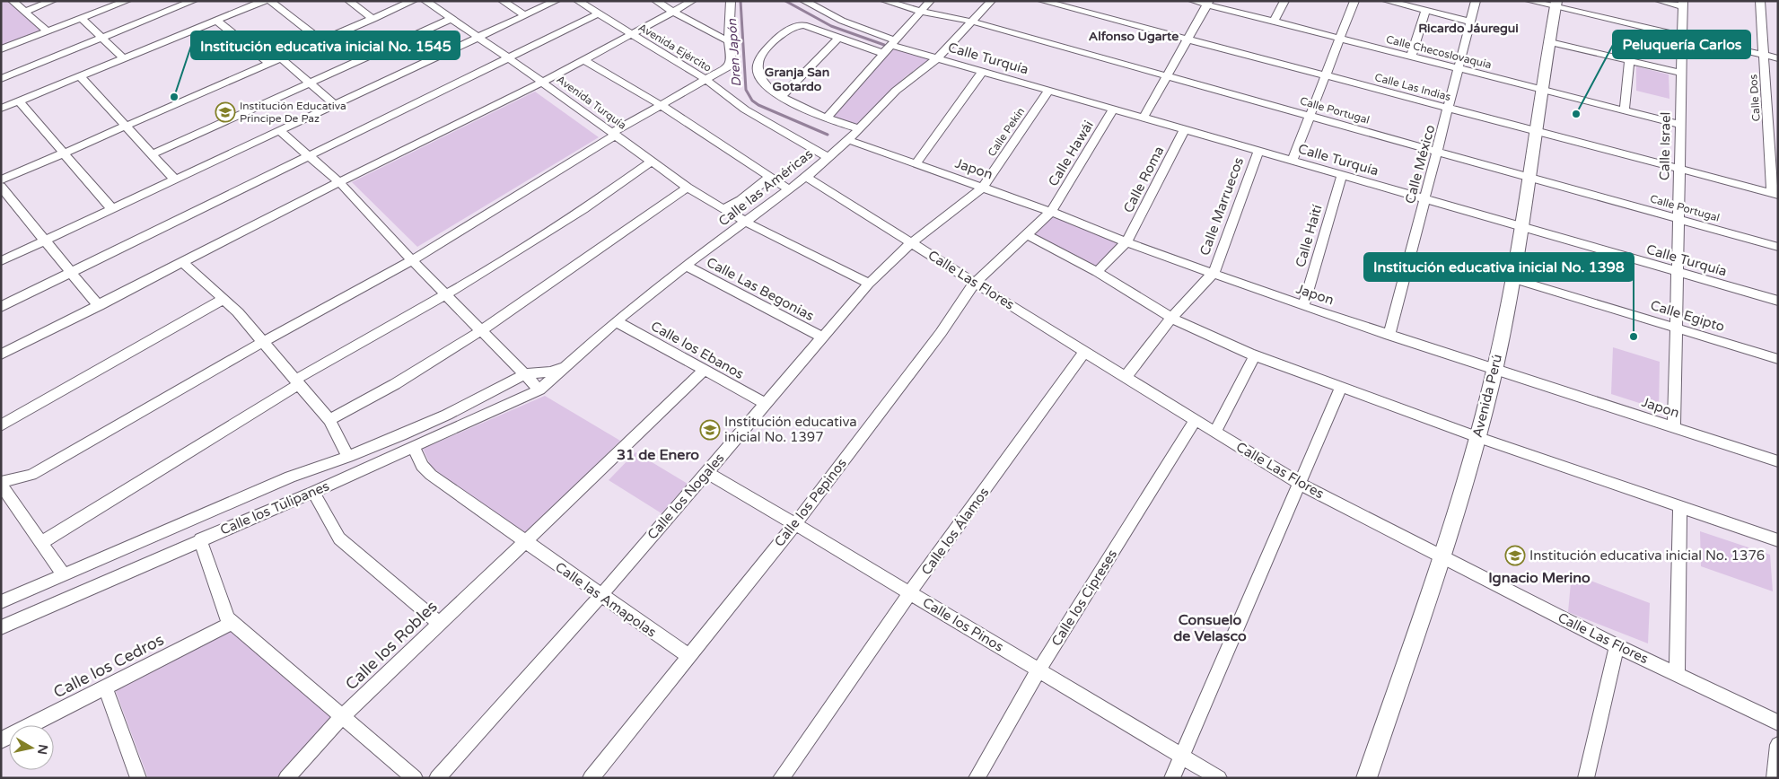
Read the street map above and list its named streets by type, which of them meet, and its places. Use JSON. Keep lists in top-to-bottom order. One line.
{"streets":{"street":["Avenida Ejército","Calle Checoslovaquia","Calle Turquía","Calle Las Indias","Calle Dos","Avenida Turquía","Calle Portugal","Calle Pekín","Calle Israel","Calle Hawái","Calle México","Japon","Calle Roma","Calle las Américas","Calle Marruecos","Calle Haití","Calle Las Flores","Calle Las Begonias","Calle Egipto","Calle los Ebanos","Avenida Perú","Calle los Nogales","Calle los Pepinos","Calle los Tulipanes","Calle los Álamos","Calle los Cipreses","Calle las Amapolas","Calle los Pinos","Calle los Robles","Calle los Cedros"]},"crossings":[["Avenida Ejército","Calle las Américas"],["Calle Checoslovaquia","Calle Israel"],["Calle Checoslovaquia","Calle México"],["Calle Checoslovaquia","Avenida Perú"],["Calle Turquía","Calle Pekín"],["Calle Turquía","Calle Israel"],["Calle Turquía","Calle Hawái"],["Calle Turquía","Calle México"],["Calle Turquía","Calle Roma"],["Calle Turquía","Calle las Américas"],["Calle Turquía","Calle Marruecos"],["Calle Turquía","Calle Haití"],["Calle Turquía","Avenida Perú"],["Calle Las Indias","Calle Dos"],["Calle Las Indias","Calle Israel"],["Calle Las Indias","Calle México"],["Calle Las Indias","Avenida Perú"],["Avenida Turquía","Calle las Américas"],["Avenida Turquía","Calle los Nogales"],["Calle Portugal","Calle Israel"],["Calle Portugal","Calle México"],["Calle Portugal","Calle las Américas"],["Calle Portugal","Avenida Perú"],["Calle Pekín","Japon"],["Calle Pekín","Calle los Nogales"],["Calle Israel","Japon"],["Calle Israel","Calle Egipto"],["Calle Hawái","Japon"],["Calle Hawái","Calle los Pepinos"],["Calle México","Japon"],["Japon","Calle Roma"],["Japon","Calle las Américas"],["Japon","Calle Marruecos"],["Japon","Calle Haití"],["Japon","Avenida Perú"],["Japon","Calle los Nogales"],["Japon","Calle los Pepinos"],["Calle las Américas","Calle Las Flores"],["Calle las Américas","Calle Las Begonias"],["Calle las Américas","Calle los Ebanos"],["Calle las Américas","Calle los Tulipanes"],["Calle Las Flores","Avenida Perú"],["Calle Las Flores","Calle los Nogales"],["Calle Las Flores","Calle los Pepinos"],["Calle Las Flores","Calle los Álamos"],["Calle Las Flores","Calle los Cipreses"],["Calle Las Begonias","Calle los Nogales"],["Calle Egipto","Avenida Perú"],["Calle los Ebanos","Calle los Nogales"],["Calle los Ebanos","Calle los Robles"],["Calle los Nogales","Calle las Amapolas"],["Calle los Nogales","Calle los Pinos"],["Calle los Pepinos","Calle las Amapolas"],["Calle los Pepinos","Calle los Pinos"],["Calle los Tulipanes","Calle las Amapolas"],["Calle los Álamos","Calle los Pinos"],["Calle los Cipreses","Calle los Pinos"],["Calle las Amapolas","Calle los Robles"]],"districts":["Ricardo Jáuregui","Alfonso Ugarte","Granja San Gotardo","31 de Enero","Ignacio Merino","Consuelo de Velasco"],"water":["Dren Japón"],"places":{"other":["Institución educativa inicial No. 1545","Peluquería Carlos","Institución educativa inicial No. 1398"],"school or university":["Institución Educativa Principe De Paz","Institución educativa inicial No. 1397","Institución educativa inicial No. 1376"]},"north":"right"}
